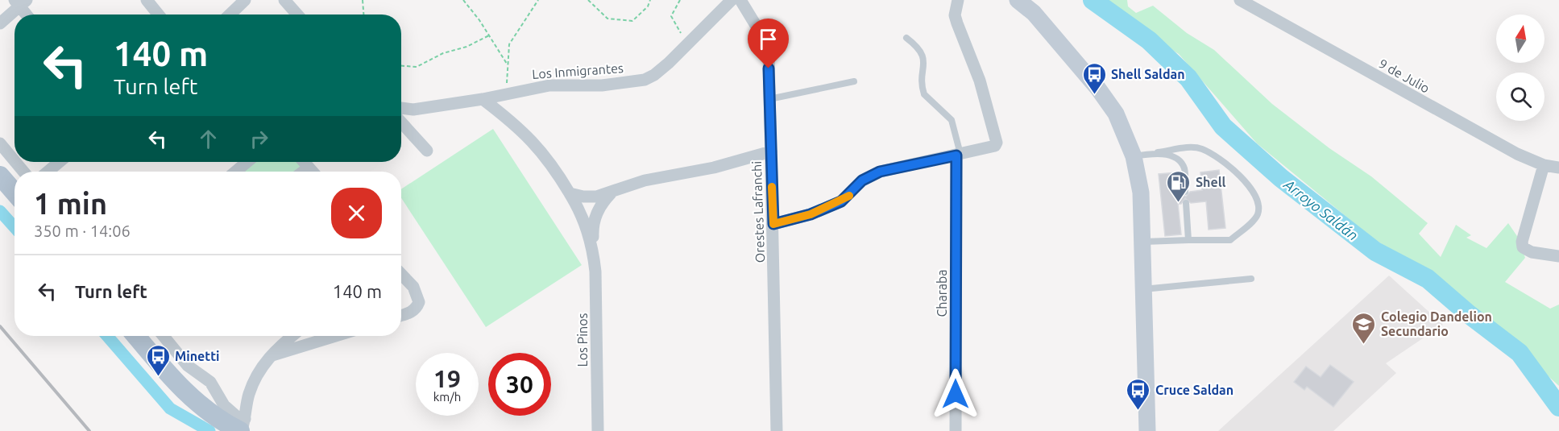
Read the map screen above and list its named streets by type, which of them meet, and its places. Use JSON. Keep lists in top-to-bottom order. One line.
{"streets":{"street":["Los Inmigrantes","9 de Julio","Orestes Lafranchi","Charaba","Los Pinos"]},"crossings":[["Los Inmigrantes","Los Pinos"]],"water":["Arroyo Saldán"],"places":{"bus stop":["Shell Saldan","Minetti","Cruce Saldan"],"fuel station":["Shell"],"school or university":["Colegio Dandelion Secundario"]},"north":"top","page":{"turn":["140 m","Turn left"],"heading":["1 min","350 m · 14:06"],"list":[{"name":"Turn left","value":"140 m"}],"speed":"19 km/h","limit":"30"}}
